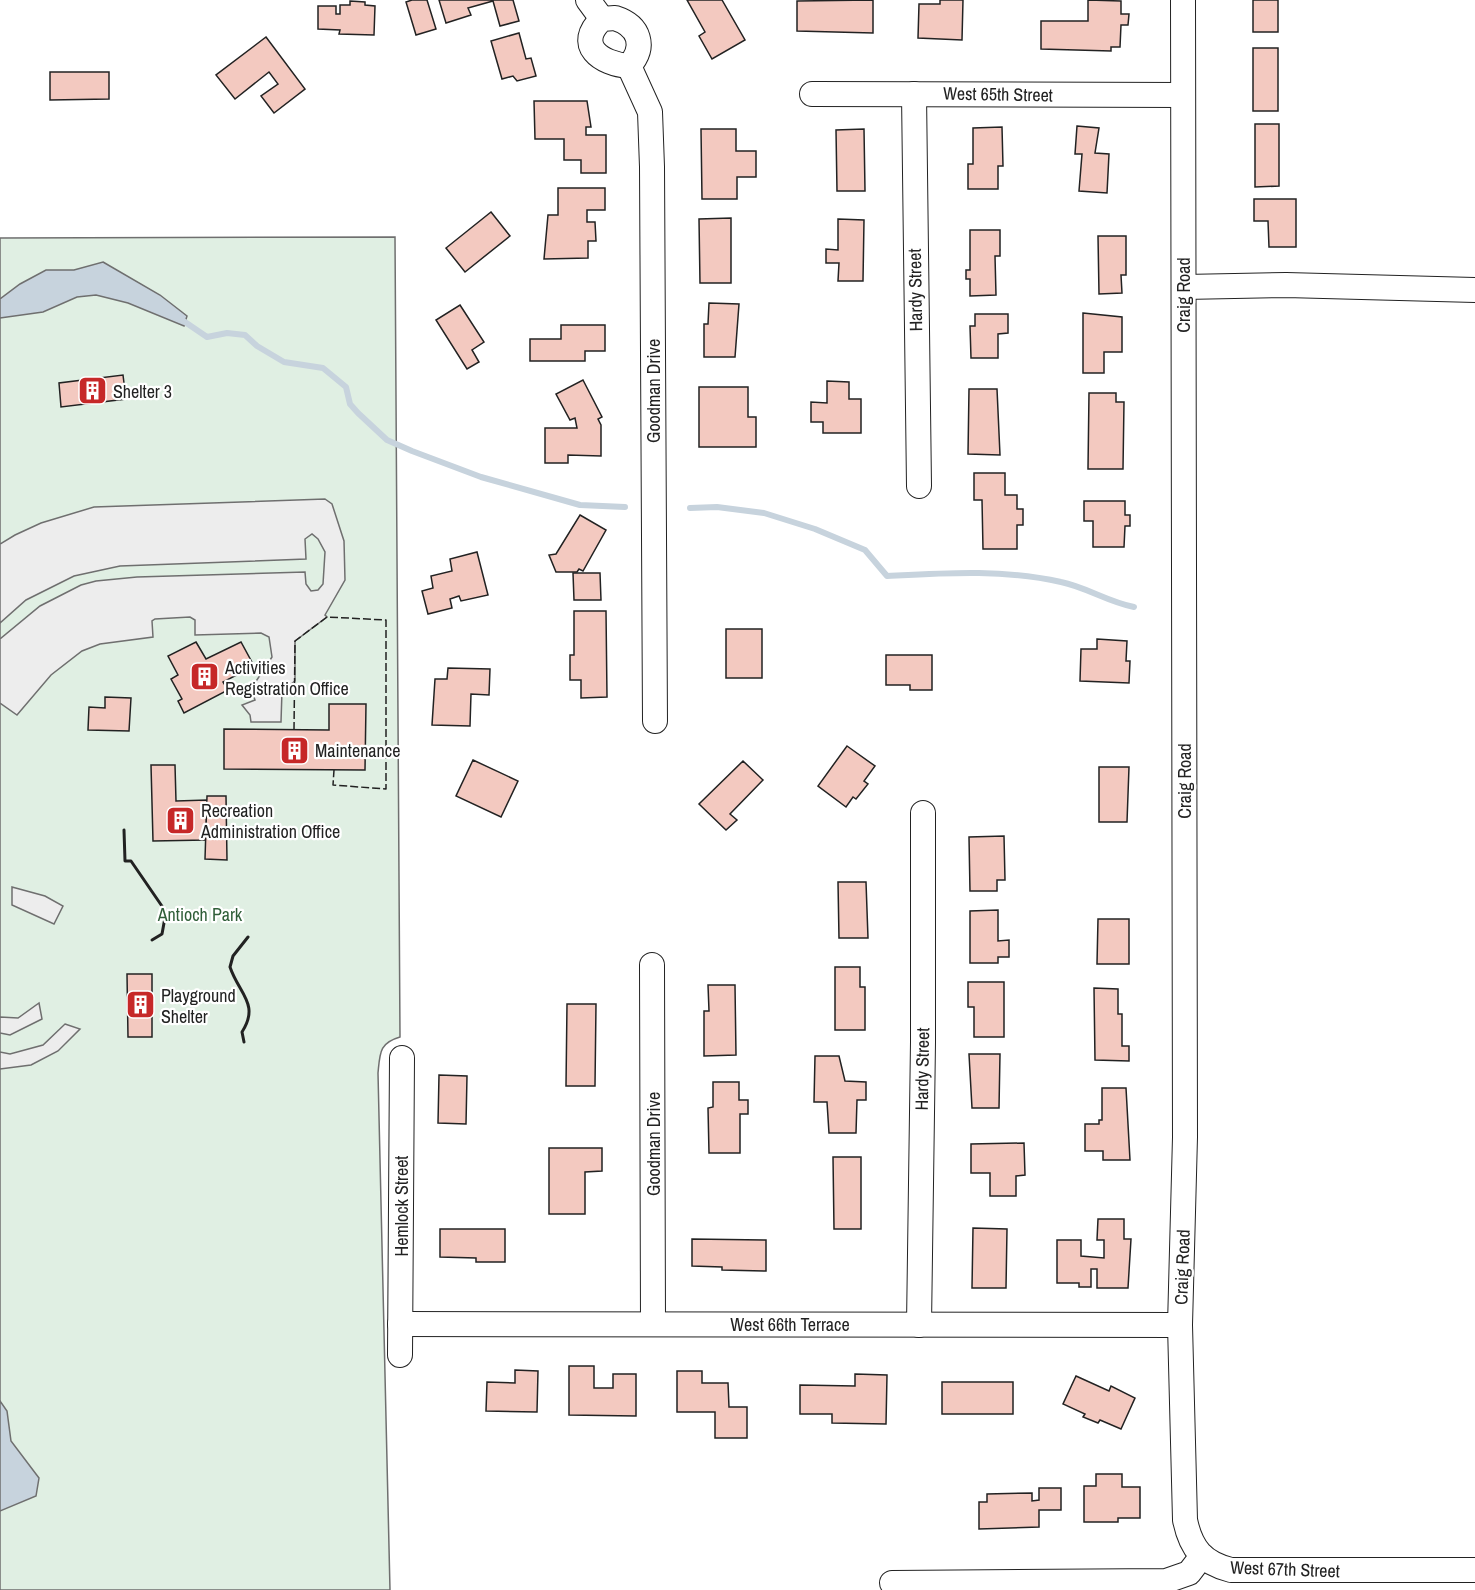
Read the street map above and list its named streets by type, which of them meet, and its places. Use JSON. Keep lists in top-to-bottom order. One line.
{"streets":{"street":["West 65th Street","Hardy Street","Craig Road","Goodman Drive","Hemlock Street","West 66th Terrace","West 67th Street"]},"crossings":[["West 65th Street","Hardy Street"],["West 65th Street","Craig Road"],["Hardy Street","West 66th Terrace"],["Craig Road","West 66th Terrace"],["Craig Road","West 67th Street"],["Goodman Drive","West 66th Terrace"],["Hemlock Street","West 66th Terrace"]],"parks":["Antioch Park"],"places":{"building":["Shelter 3","Activities Registration Office","Maintenance","Recreation Administration Office","Playground Shelter"]}}
